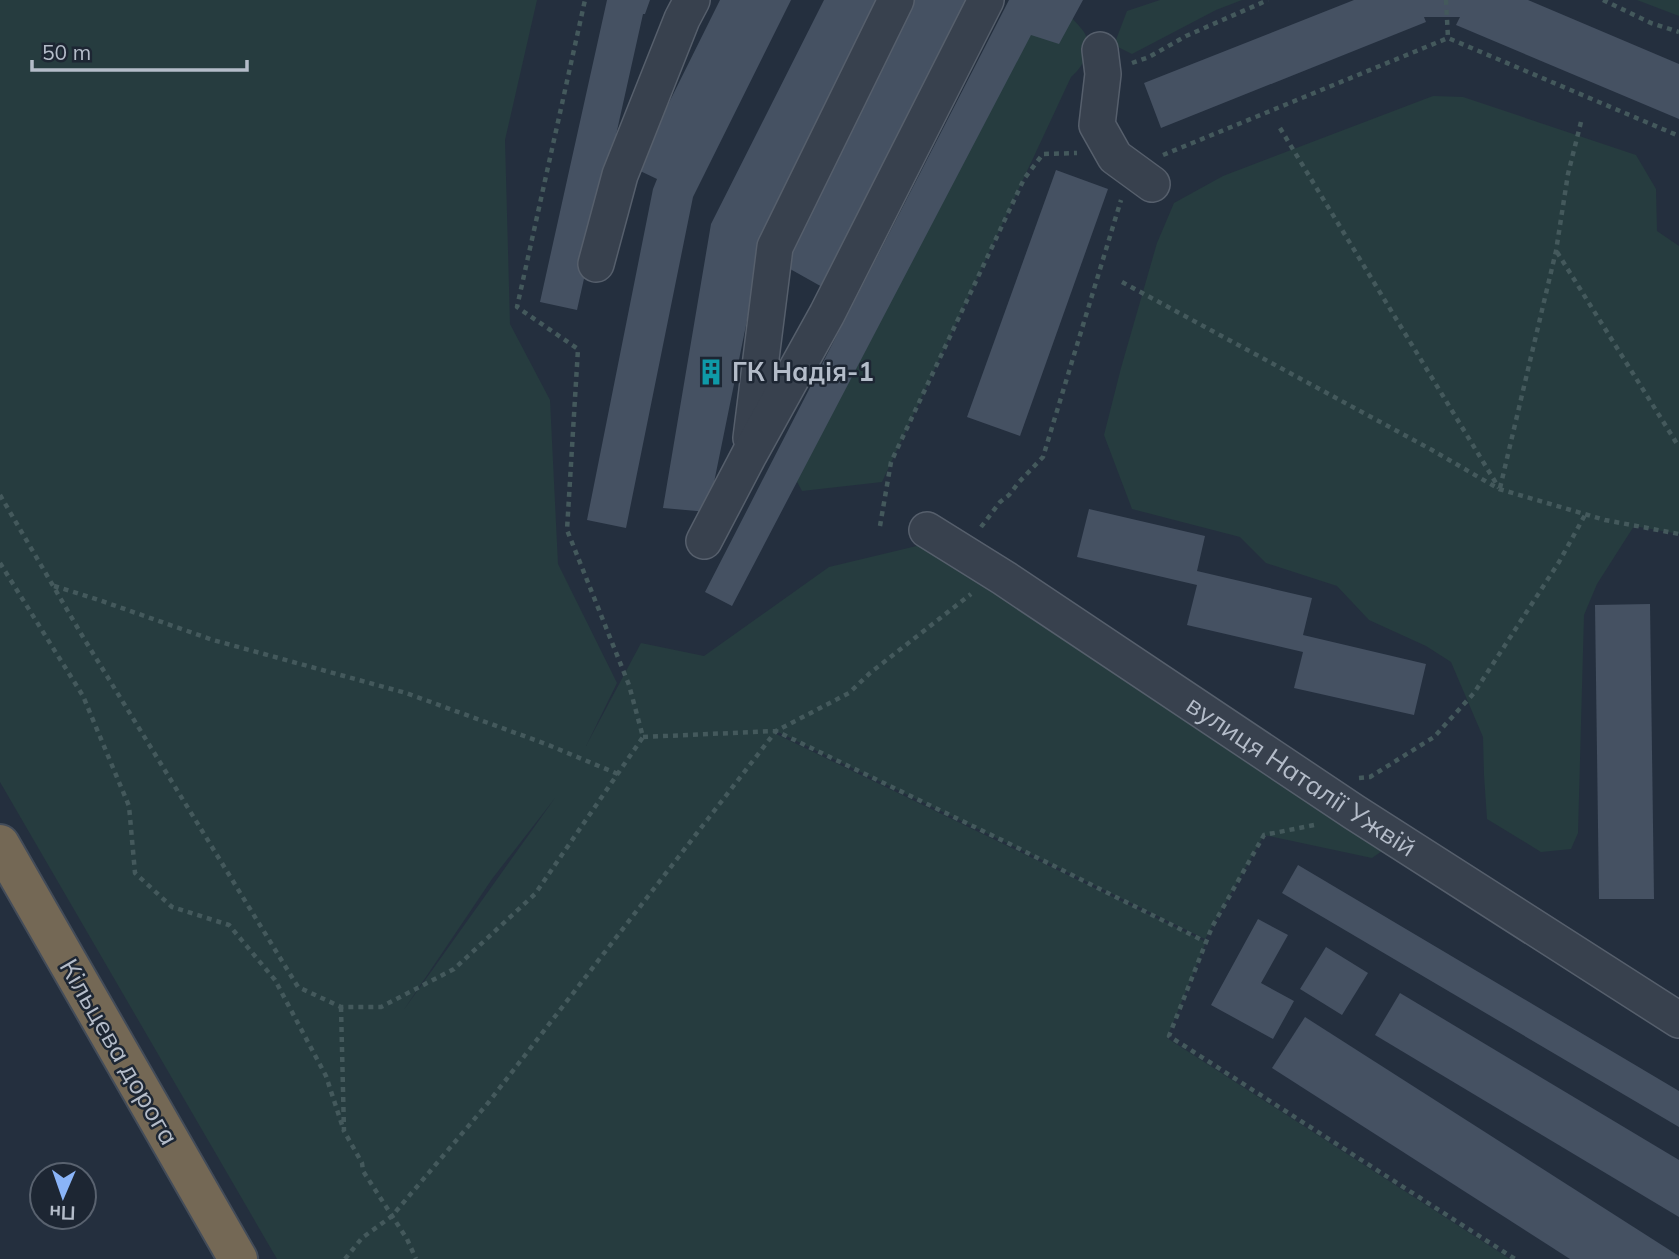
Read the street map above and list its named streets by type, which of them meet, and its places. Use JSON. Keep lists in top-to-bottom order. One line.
{"streets":{"highway":["Кільцева дорога"],"street":["вулиця Наталії Ужвій"]},"places":{"building":["ГК Надія-1"]},"scale_bar":"50 m","north":"bottom"}
